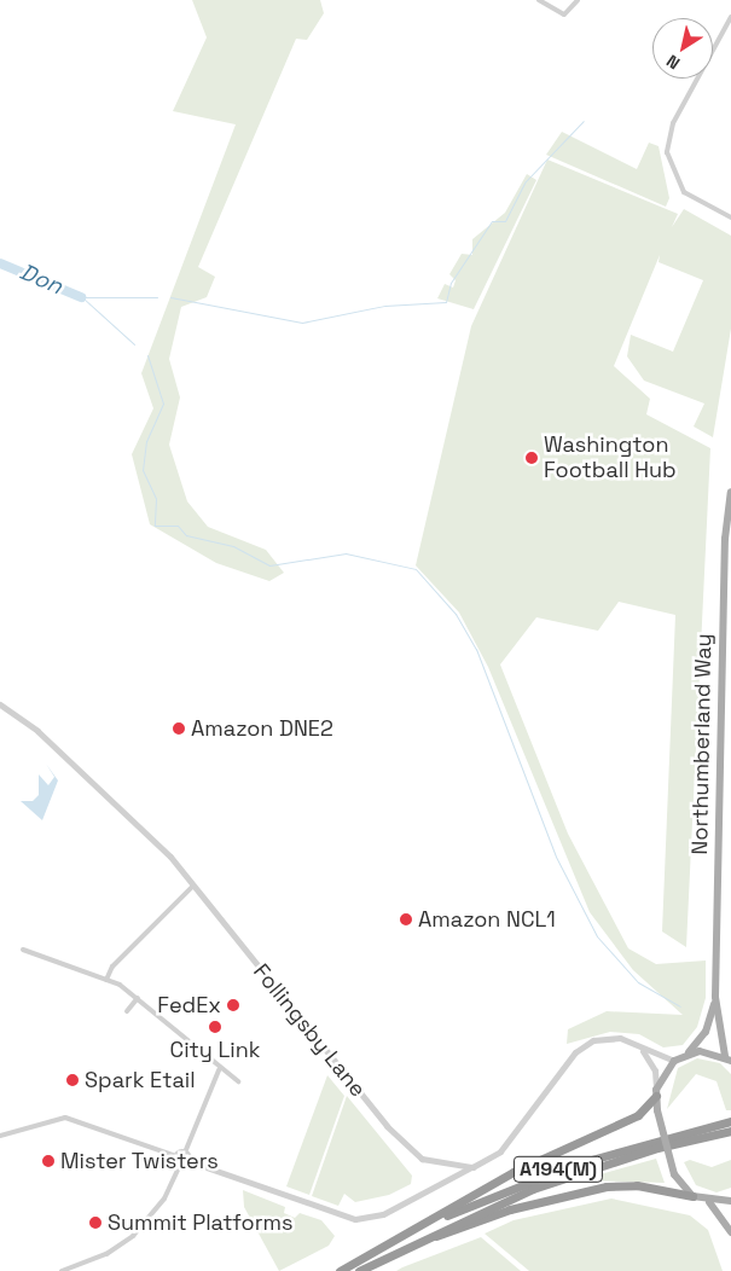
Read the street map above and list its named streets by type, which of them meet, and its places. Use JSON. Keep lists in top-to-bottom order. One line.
{"streets":{"highway":["A194(M)"],"main road":["Northumberland Way"],"street":["Follingsby Lane"]},"water":["Don"],"places":["Washington Football Hub","Amazon DNE2","Amazon NCL1","FedEx","City Link","Spark Etail","Mister Twisters","Summit Platforms"],"north":"bottom left"}
